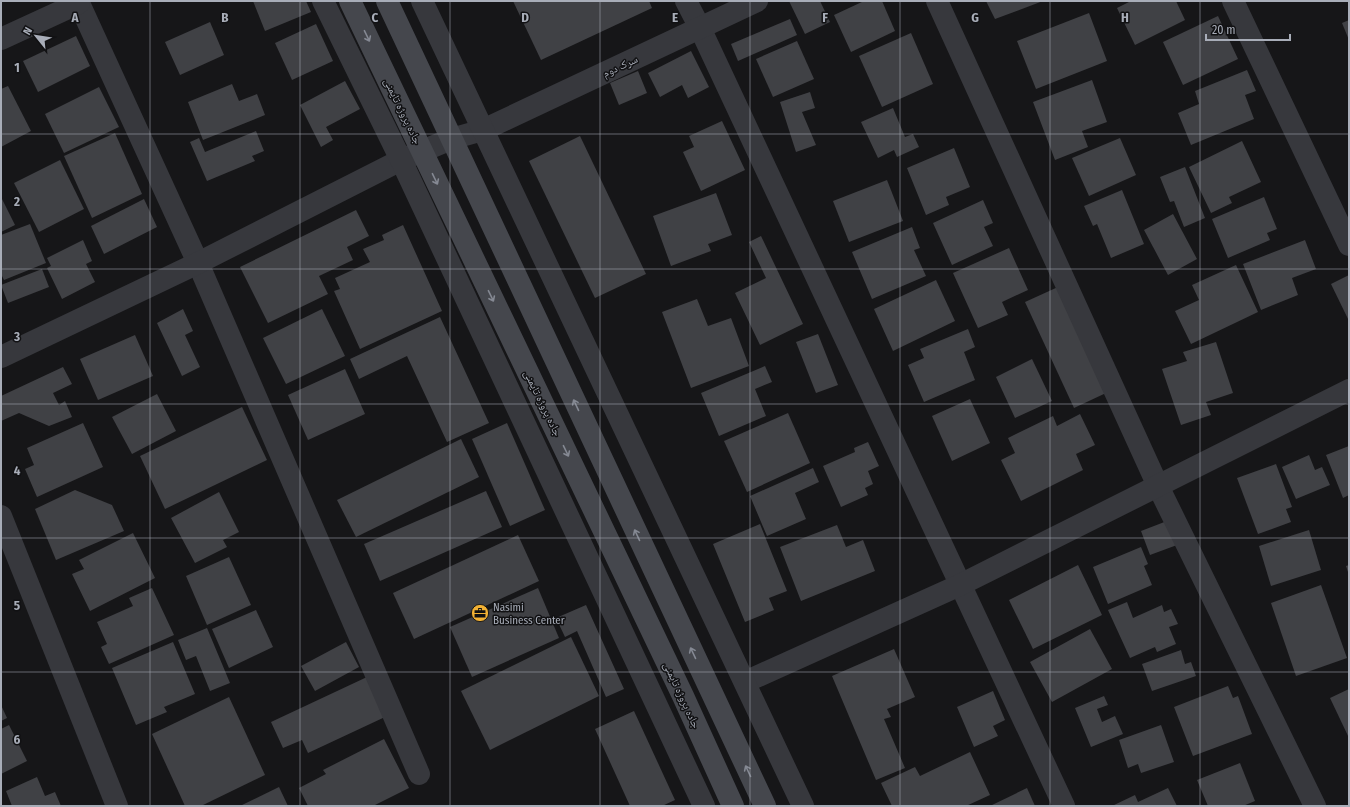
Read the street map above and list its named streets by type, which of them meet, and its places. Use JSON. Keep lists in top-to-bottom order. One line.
{"streets":{"main road":["جاده پروژه تایمنی"],"street":["سرک دوم"]},"crossings":[["سرک دوم","جاده پروژه تایمنی"]],"places":{"office":["Nasimi Business Center"]},"scale_bar":"20 m","north":"top left","grid":{"columns":["A","B","C","D","E","F","G","H"],"rows":["1","2","3","4","5","6"]}}
